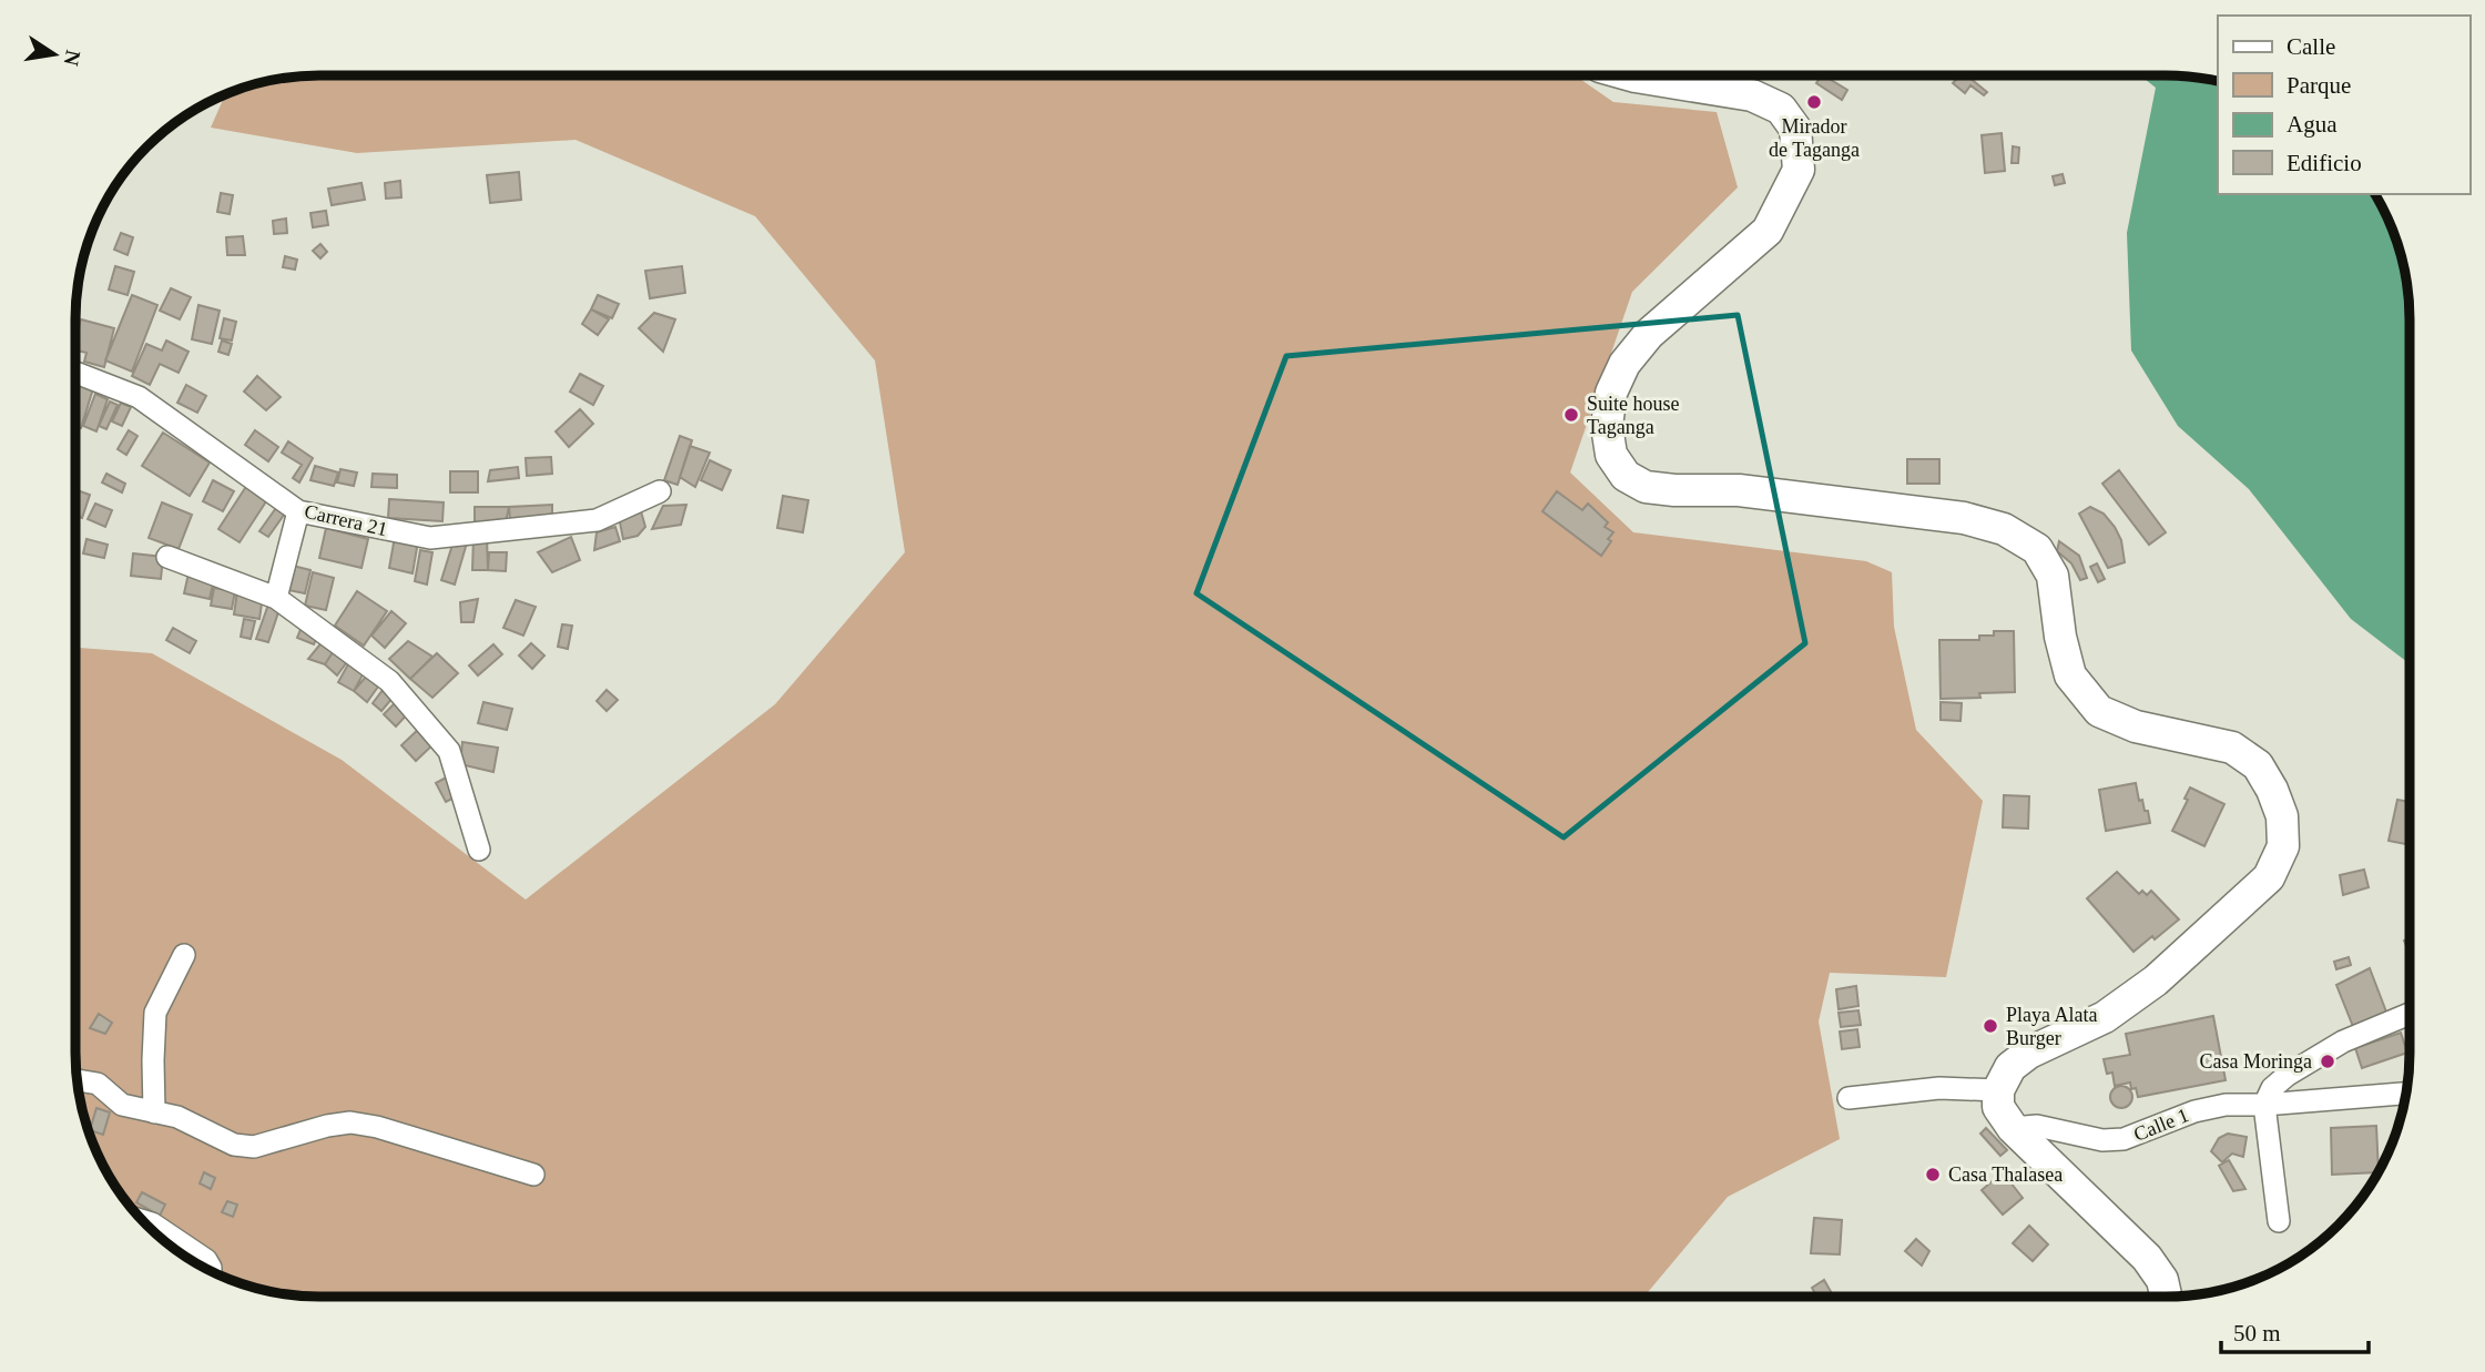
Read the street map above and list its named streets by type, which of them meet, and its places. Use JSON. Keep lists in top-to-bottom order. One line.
{"streets":{"street":["Carrera 21","Calle 1"]},"places":["Mirador de Taganga","Suite house Taganga","Playa Alata Burger","Casa Moringa","Casa Thalasea"],"legend":["Calle","Parque","Agua","Edificio"],"scale_bar":"50 m","north":"right"}
